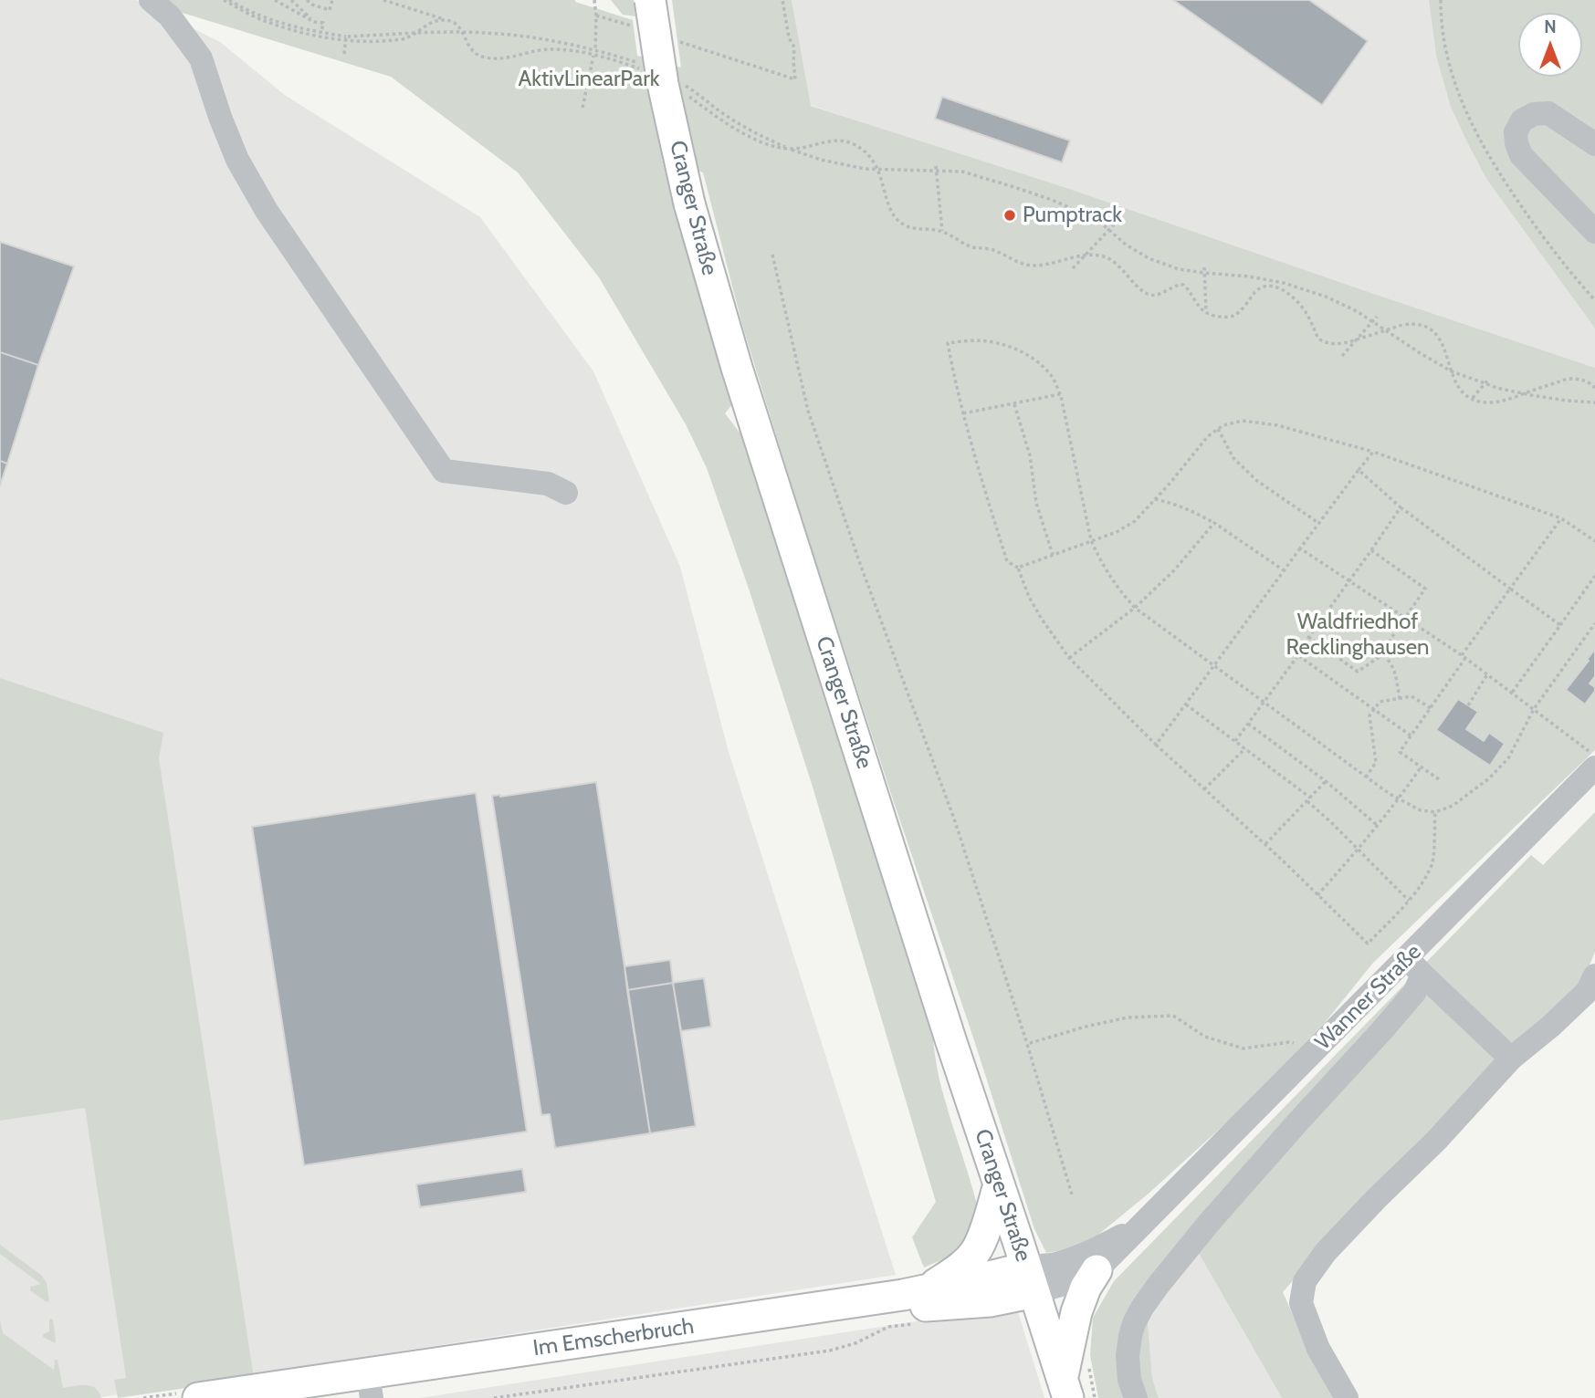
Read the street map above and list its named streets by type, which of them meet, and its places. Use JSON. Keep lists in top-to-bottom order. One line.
{"streets":{"main road":["Cranger Straße","Im Emscherbruch"],"street":["Wanner Straße"]},"crossings":[["Cranger Straße","Wanner Straße"],["Cranger Straße","Im Emscherbruch"],["Wanner Straße","Im Emscherbruch"]],"parks":["AktivLinearPark","Waldfriedhof Recklinghausen"],"places":["Pumptrack"],"north":"top"}
